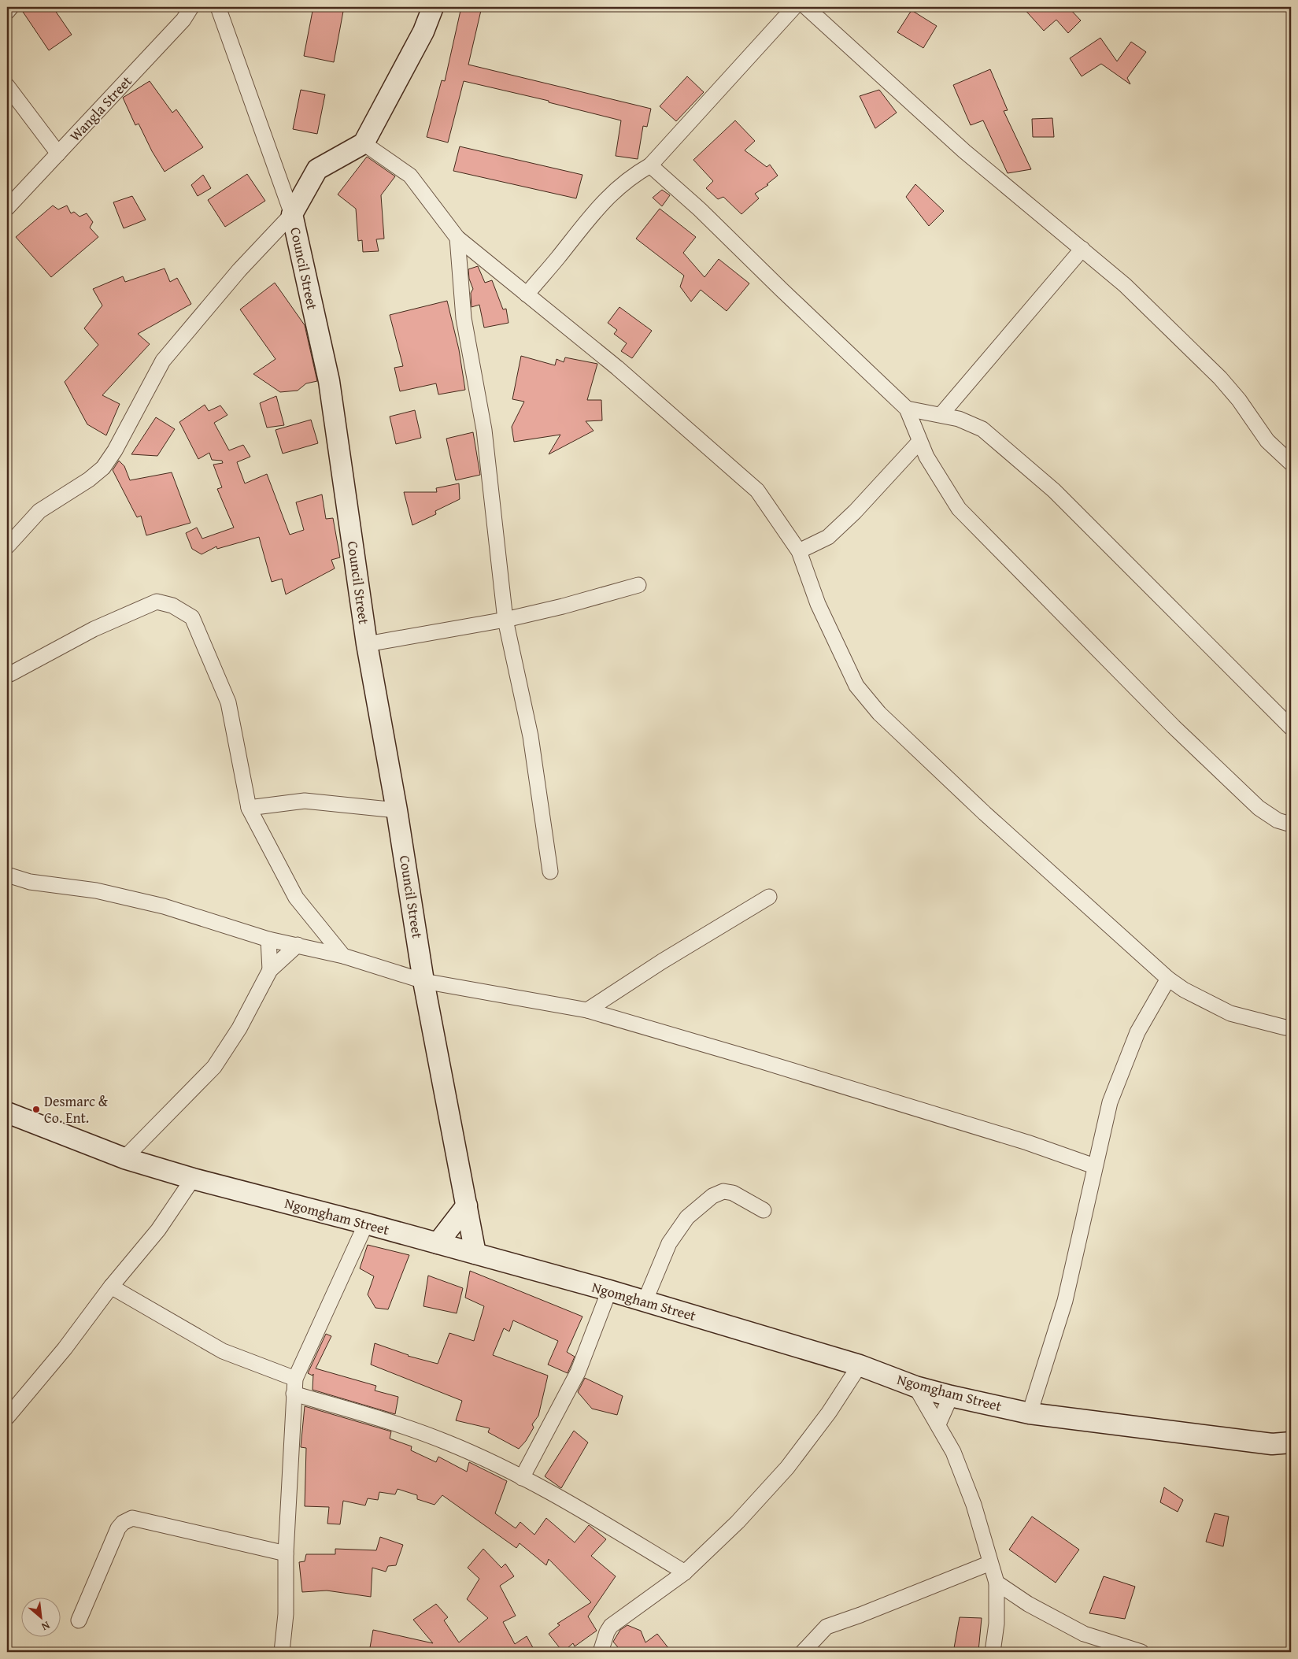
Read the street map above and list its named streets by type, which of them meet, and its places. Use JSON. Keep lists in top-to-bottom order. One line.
{"streets":{"street":["Wangla Street","Council Street","Ngomgham Street"]},"crossings":[["Council Street","Ngomgham Street"]],"places":["Desmarc & Co. Ent."],"north":"bottom right"}
